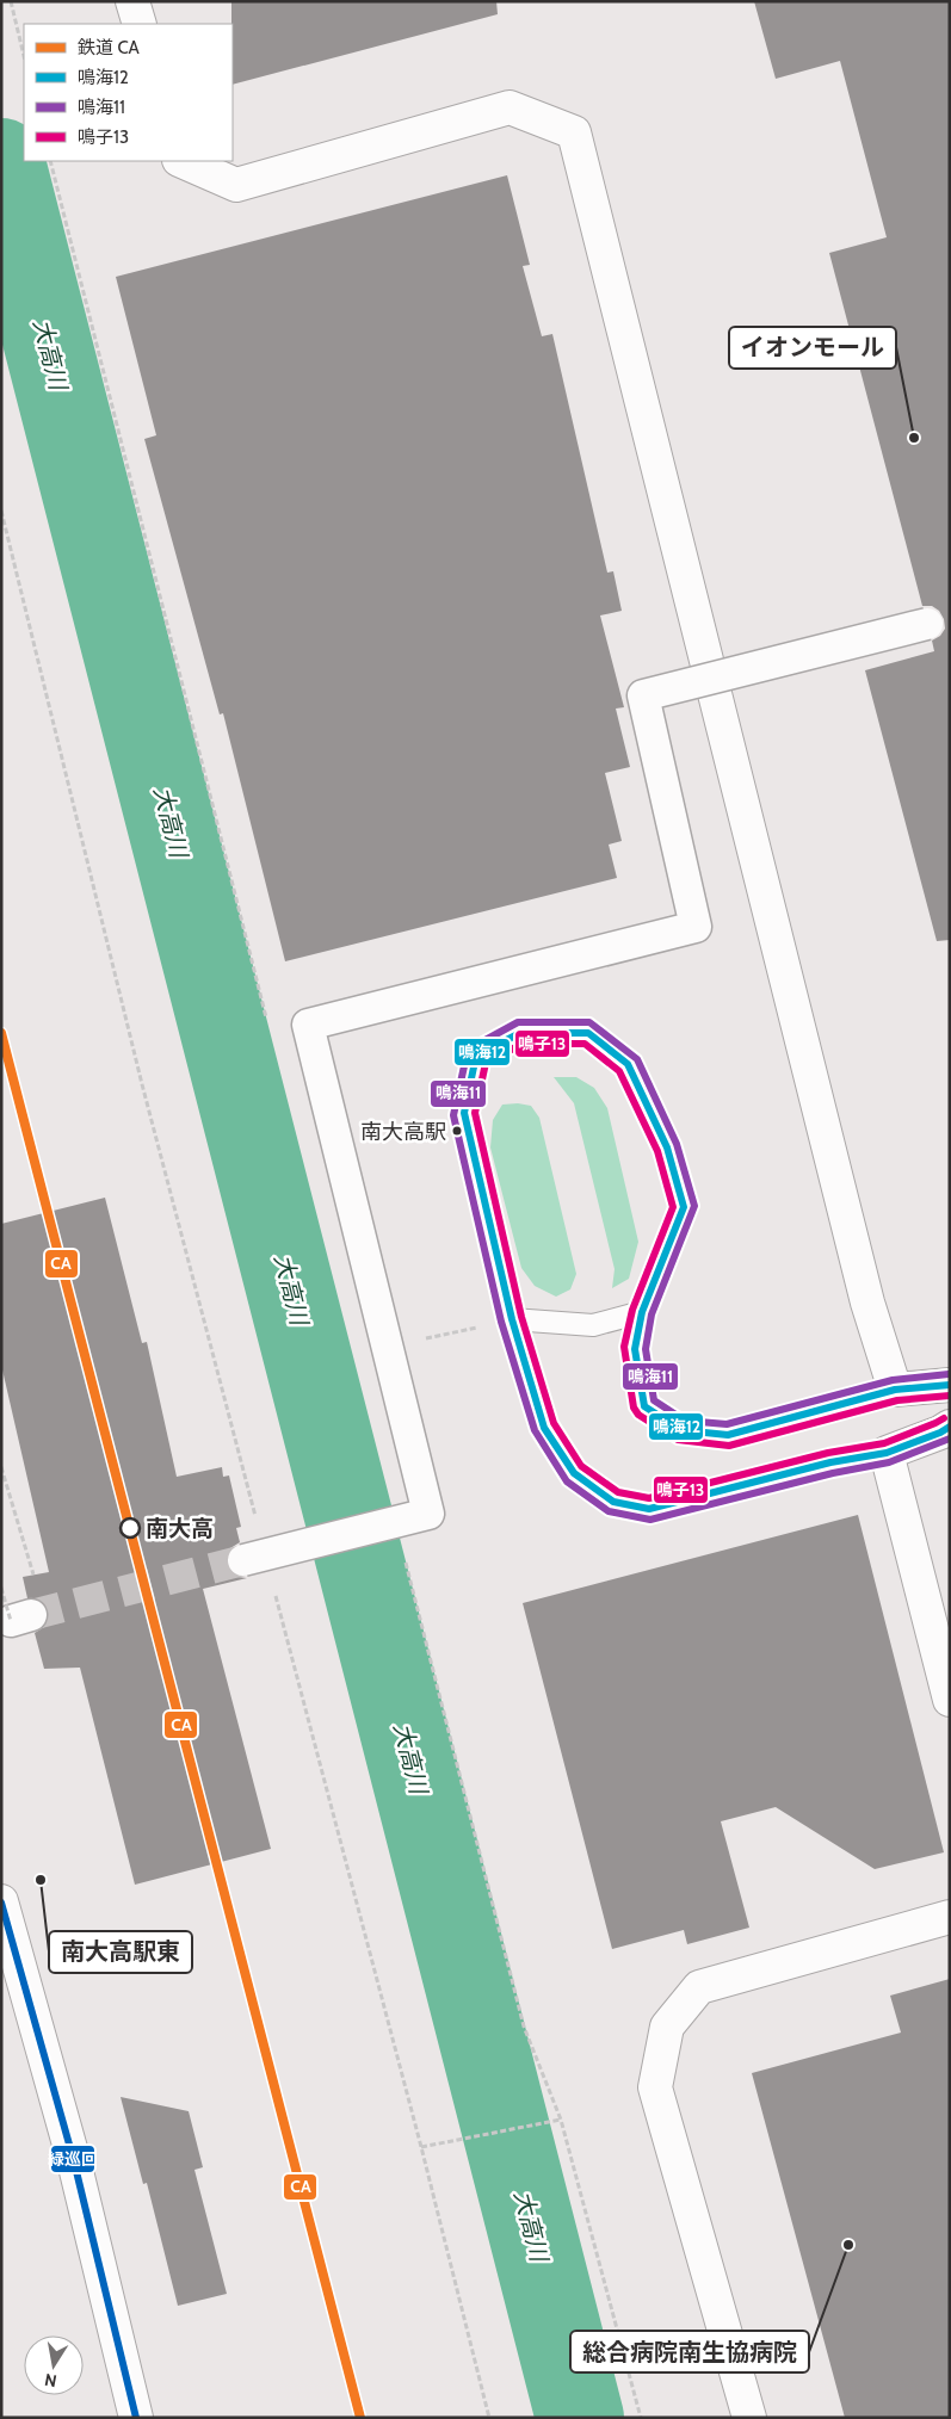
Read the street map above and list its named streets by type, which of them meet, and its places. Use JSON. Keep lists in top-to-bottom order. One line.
{"water":["大高川"],"places":["イオンモール","南大高駅","南大高","南大高駅東","総合病院南生協病院"],"lines":["transit line 鳴海11","rail line CA","transit line 鳴海12","transit line 鳴子13","transit line 緑巡回"],"legend":["鉄道 CA","鳴海12","鳴海11","鳴子13"],"north":"bottom"}
